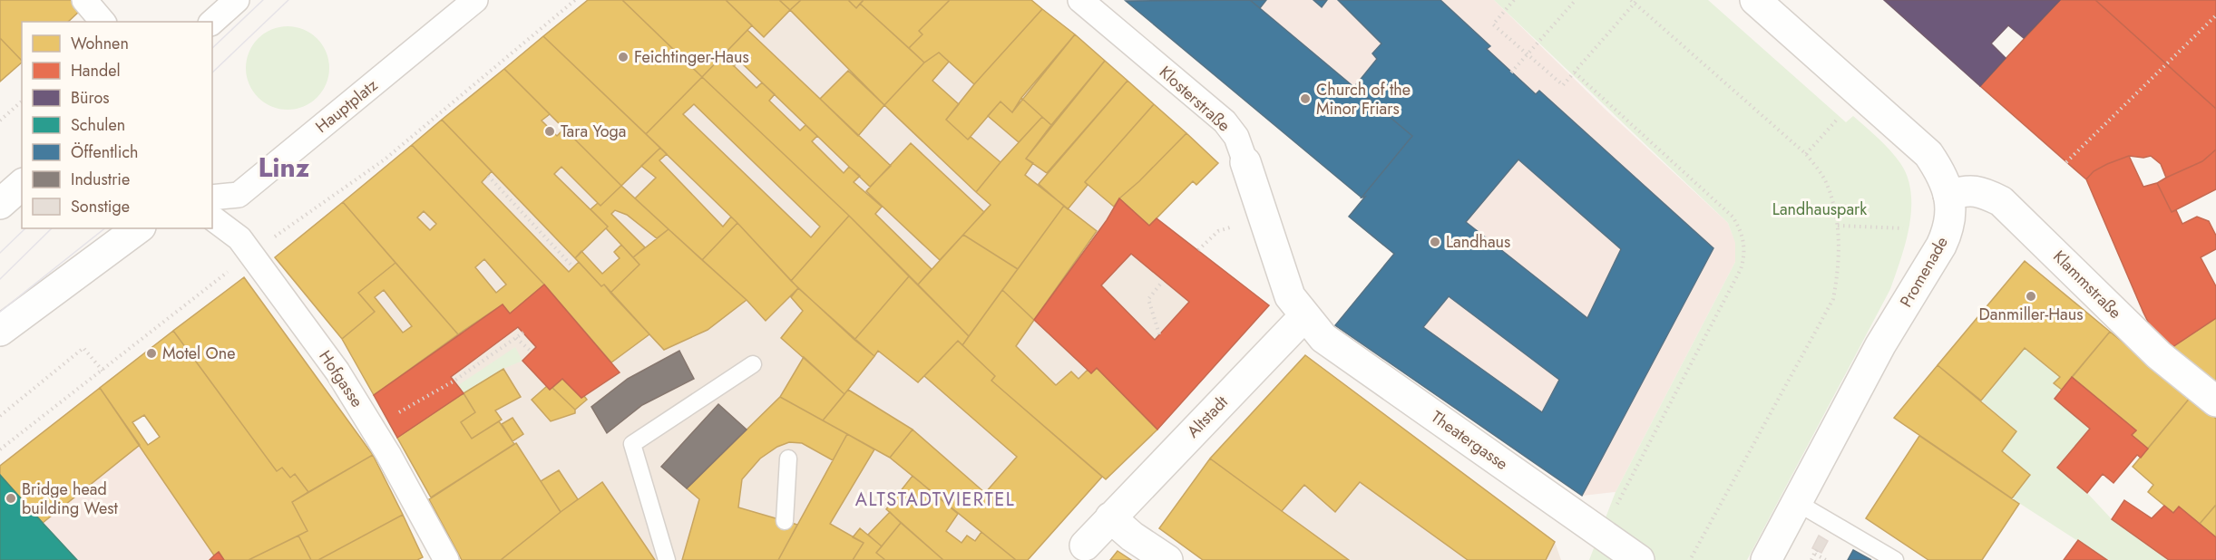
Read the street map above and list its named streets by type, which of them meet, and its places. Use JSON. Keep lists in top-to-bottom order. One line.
{"streets":{"street":["Klosterstraße","Hauptplatz","Promenade","Klammstraße","Hofgasse","Altstadt","Theatergasse"]},"crossings":[["Klosterstraße","Altstadt"],["Klosterstraße","Theatergasse"],["Promenade","Klammstraße"],["Altstadt","Theatergasse"]],"districts":["Linz","ALTSTADTVIERTEL"],"parks":["Landhauspark"],"places":["Feichtinger-Haus","Church of the Minor Friars","Tara Yoga","Landhaus","Danmiller-Haus","Motel One","Bridge head building West"],"legend":["Wohnen","Handel","Büros","Schulen","Öffentlich","Industrie","Sonstige"]}
